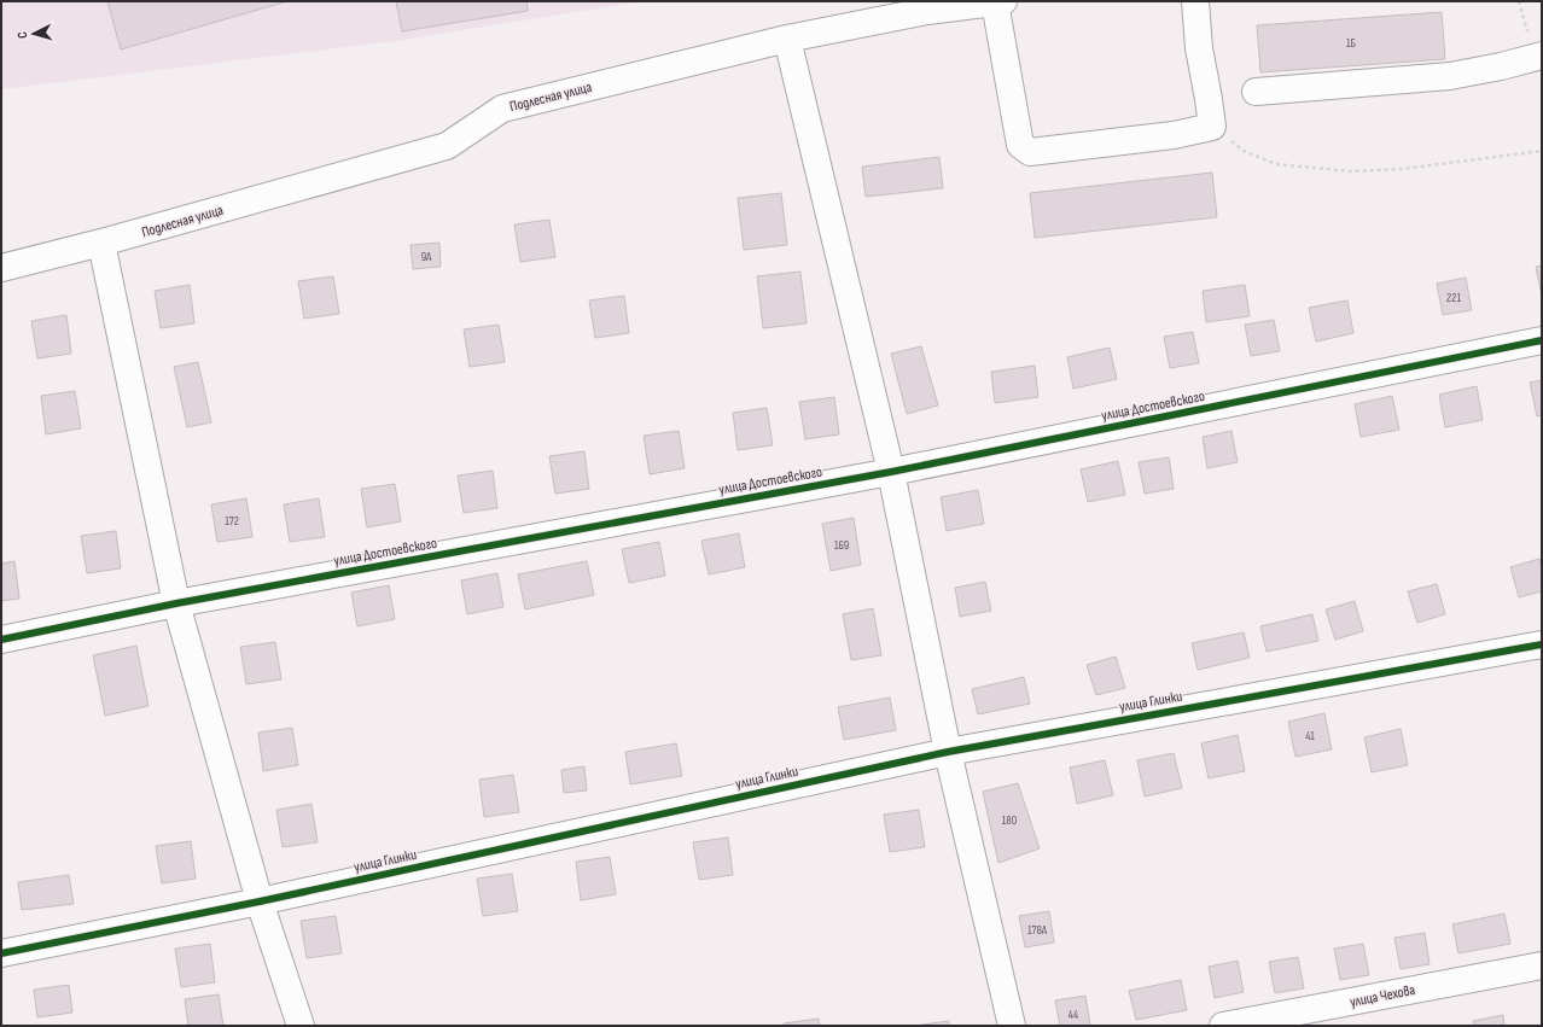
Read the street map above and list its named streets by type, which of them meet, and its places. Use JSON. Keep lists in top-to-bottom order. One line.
{"streets":{"street":["Подлесная улица","улица Достоевского","улица Глинки","улица Чехова"]},"house_numbers":["1Б","9А","221","172","169","41","180","178А","44"],"north":"left"}
